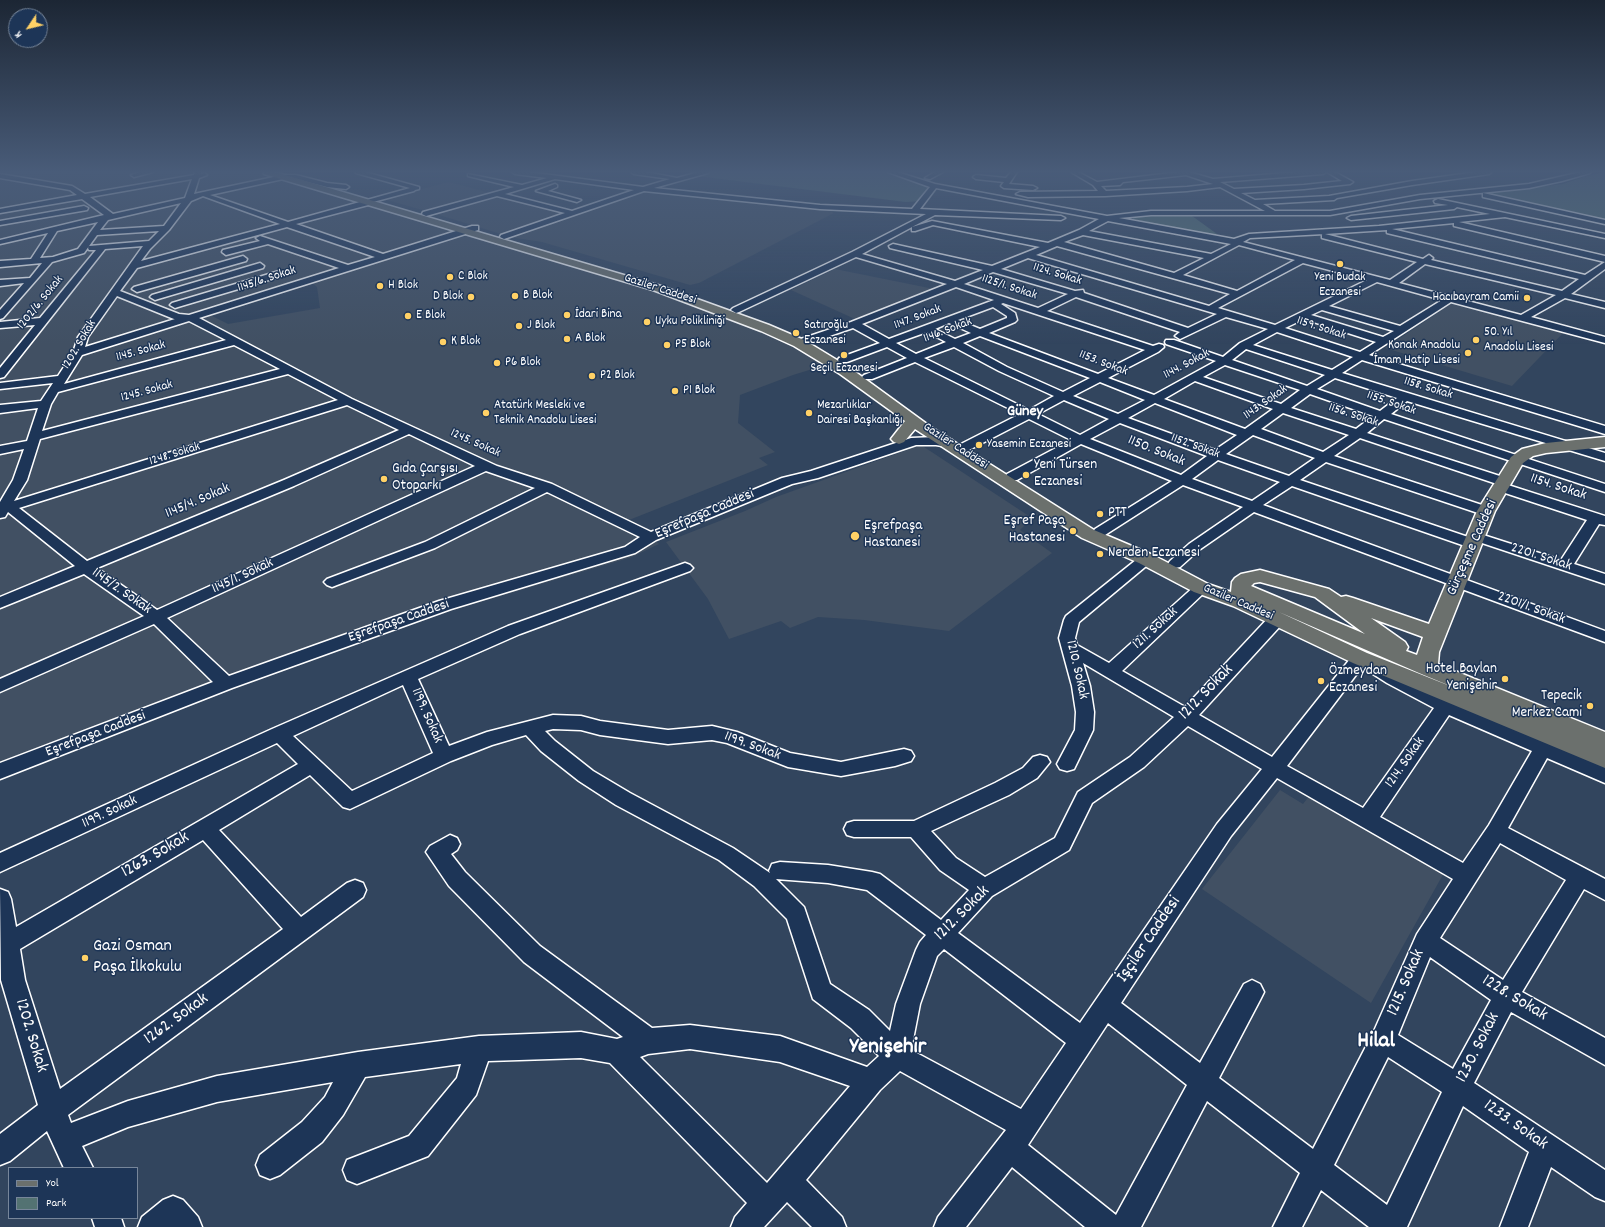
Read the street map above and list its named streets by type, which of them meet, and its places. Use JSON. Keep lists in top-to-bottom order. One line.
{"streets":{"main road":["Gaziler Caddesi","Gürçeşme Caddesi"],"street":["1124. Sokak","1145/6. Sokak","1125/1. Sokak","1202/6. Sokak","1147. Sokak","1159. Sokak","1146. Sokak","1202. Sokak","1145. Sokak","1153. Sokak","1144. Sokak","1158. Sokak","1245. Sokak","1143. Sokak","1155. Sokak","1156. Sokak","1152. Sokak","1150. Sokak","1248. Sokak","1154. Sokak","1145/4. Sokak","Eşrefpaşa Caddesi","2201. Sokak","1145/1. Sokak","1145/2. Sokak","2201/1. Sokak","1211. Sokak","1210. Sokak","1212. Sokak","1199. Sokak","1214. Sokak","1263. Sokak","İşçiler Caddesi","1215. Sokak","1228. Sokak","1262. Sokak","1230. Sokak","1233. Sokak"]},"crossings":[["1145/6. Sokak","Gaziler Caddesi"],["1145/6. Sokak","1202. Sokak"],["1145/6. Sokak","1245. Sokak"],["1125/1. Sokak","1147. Sokak"],["1125/1. Sokak","1146. Sokak"],["Gaziler Caddesi","1147. Sokak"],["Gaziler Caddesi","1146. Sokak"],["Gaziler Caddesi","1144. Sokak"],["Gaziler Caddesi","1143. Sokak"],["Gaziler Caddesi","Eşrefpaşa Caddesi"],["Gaziler Caddesi","Gürçeşme Caddesi"],["Gaziler Caddesi","1211. Sokak"],["Gaziler Caddesi","1210. Sokak"],["Gaziler Caddesi","1212. Sokak"],["Gaziler Caddesi","İşçiler Caddesi"],["1147. Sokak","1146. Sokak"],["1147. Sokak","1153. Sokak"],["1147. Sokak","1152. Sokak"],["1147. Sokak","1150. Sokak"],["1159. Sokak","1144. Sokak"],["1159. Sokak","1143. Sokak"],["1146. Sokak","1153. Sokak"],["1146. Sokak","1152. Sokak"],["1146. Sokak","1150. Sokak"],["1202. Sokak","1145. Sokak"],["1202. Sokak","1245. Sokak"],["1202. Sokak","1248. Sokak"],["1202. Sokak","1145/2. Sokak"],["1202. Sokak","1263. Sokak"],["1202. Sokak","1262. Sokak"],["1145. Sokak","1245. Sokak"],["1153. Sokak","1144. Sokak"],["1153. Sokak","1143. Sokak"],["1153. Sokak","Gürçeşme Caddesi"],["1144. Sokak","1158. Sokak"],["1144. Sokak","1155. Sokak"],["1144. Sokak","1156. Sokak"],["1144. Sokak","1152. Sokak"],["1144. Sokak","1150. Sokak"],["1158. Sokak","1143. Sokak"],["1245. Sokak","1248. Sokak"],["1245. Sokak","1145/4. Sokak"],["1245. Sokak","Eşrefpaşa Caddesi"],["1245. Sokak","1145/1. Sokak"],["1143. Sokak","1155. Sokak"],["1143. Sokak","1156. Sokak"],["1143. Sokak","1152. Sokak"],["1143. Sokak","1150. Sokak"],["1155. Sokak","Gürçeşme Caddesi"],["1156. Sokak","1154. Sokak"],["1156. Sokak","Gürçeşme Caddesi"],["1152. Sokak","Gürçeşme Caddesi"],["1152. Sokak","2201. Sokak"],["1150. Sokak","Gürçeşme Caddesi"],["1150. Sokak","2201/1. Sokak"],["1248. Sokak","1145/2. Sokak"],["1154. Sokak","Gürçeşme Caddesi"],["1145/4. Sokak","1145/2. Sokak"],["Eşrefpaşa Caddesi","1145/2. Sokak"],["Gürçeşme Caddesi","2201. Sokak"],["Gürçeşme Caddesi","2201/1. Sokak"],["1145/1. Sokak","1145/2. Sokak"],["1215. Sokak","1228. Sokak"],["1215. Sokak","1233. Sokak"],["1228. Sokak","1230. Sokak"],["1230. Sokak","1233. Sokak"]],"districts":["Güney","Hilal","Yenişehir"],"places":["Yeni Budak Eczanesi","C Blok","H Blok","B Blok","D Blok","Hacıbayram Camii","İdari Bina","E Blok","Uyku Polikliniği","J Blok","Satıroğlu Eczanesi","A Blok","50. Yıl Anadolu Lisesi","K Blok","P5 Blok","Konak Anadolu İmam Hatip Lisesi","Seçil Eczanesi","P6 Blok","P2 Blok","P1 Blok","Atatürk Mesleki ve Teknik Anadolu Lisesi","Mezarlıklar Dairesi Başkanlığı","Yasemin Eczanesi","Yeni Türsen Eczanesi","Gıda Çarşısı Otoparkı","PTT","Eşref Paşa Hastanesi","Eşrefpaşa Hastanesi","Nerden Eczanesi","Hotel Baylan Yenişehir","Özmeydan Eczanesi","Tepecik Merkez Cami","Gazi Osman Paşa İlkokulu"],"legend":["Yol","Park"],"north":"bottom left"}
